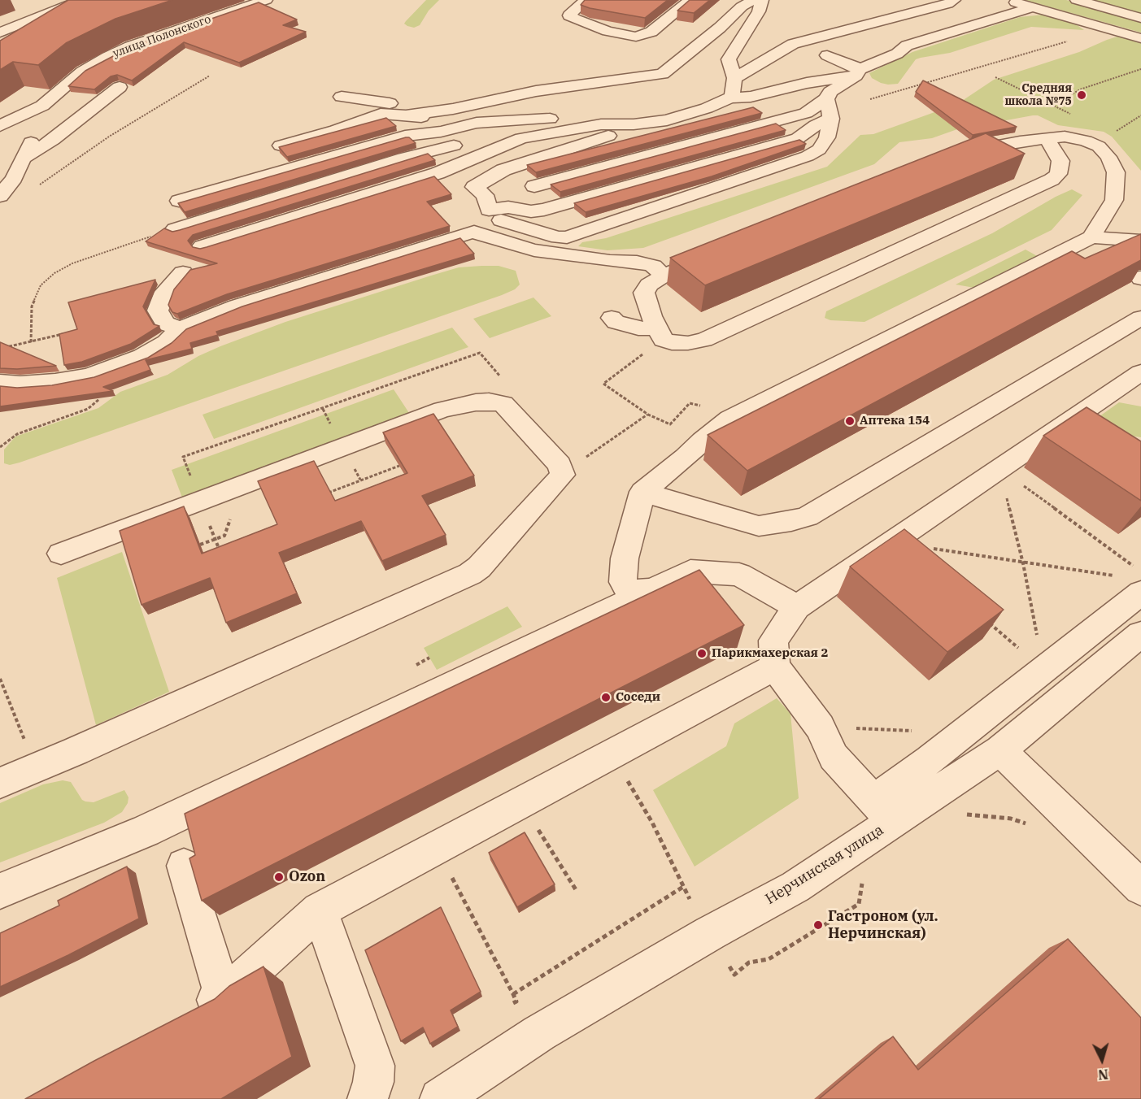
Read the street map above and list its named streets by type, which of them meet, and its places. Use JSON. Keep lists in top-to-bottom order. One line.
{"streets":{"street":["улица Полонского","Нерчинская улица"]},"places":["Средняя школа №75","Аптека 154","Парикмахерская 2","Соседи","Ozon","Гастроном (ул. Нерчинская)"],"north":"bottom"}
